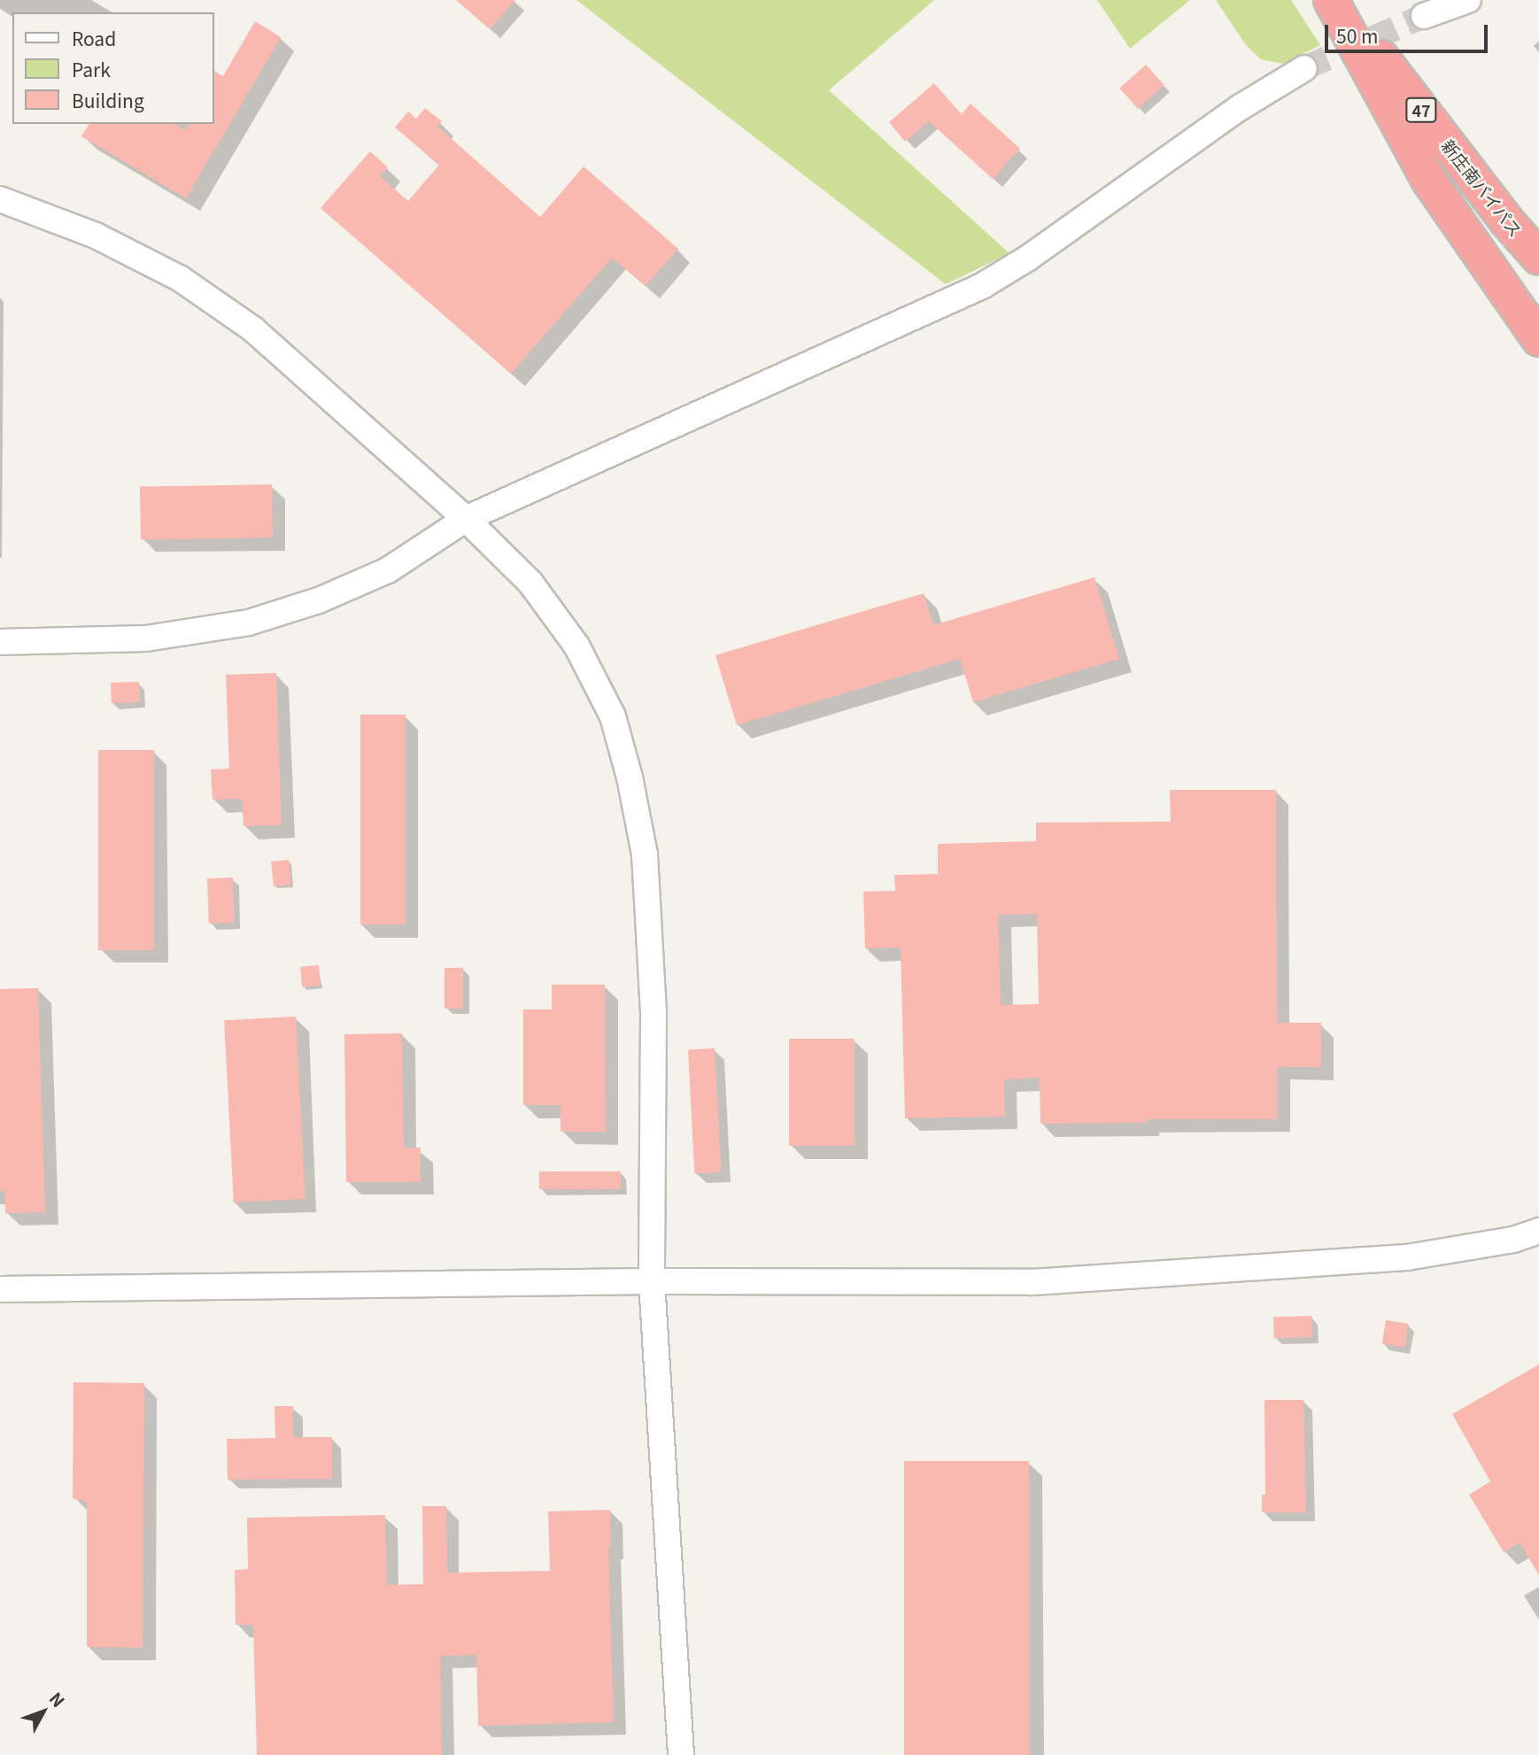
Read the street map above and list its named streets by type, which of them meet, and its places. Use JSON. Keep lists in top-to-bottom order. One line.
{"streets":{"highway":["47","新庄南バイパス"]},"legend":["Road","Park","Building"],"scale_bar":"50 m","north":"top right"}
